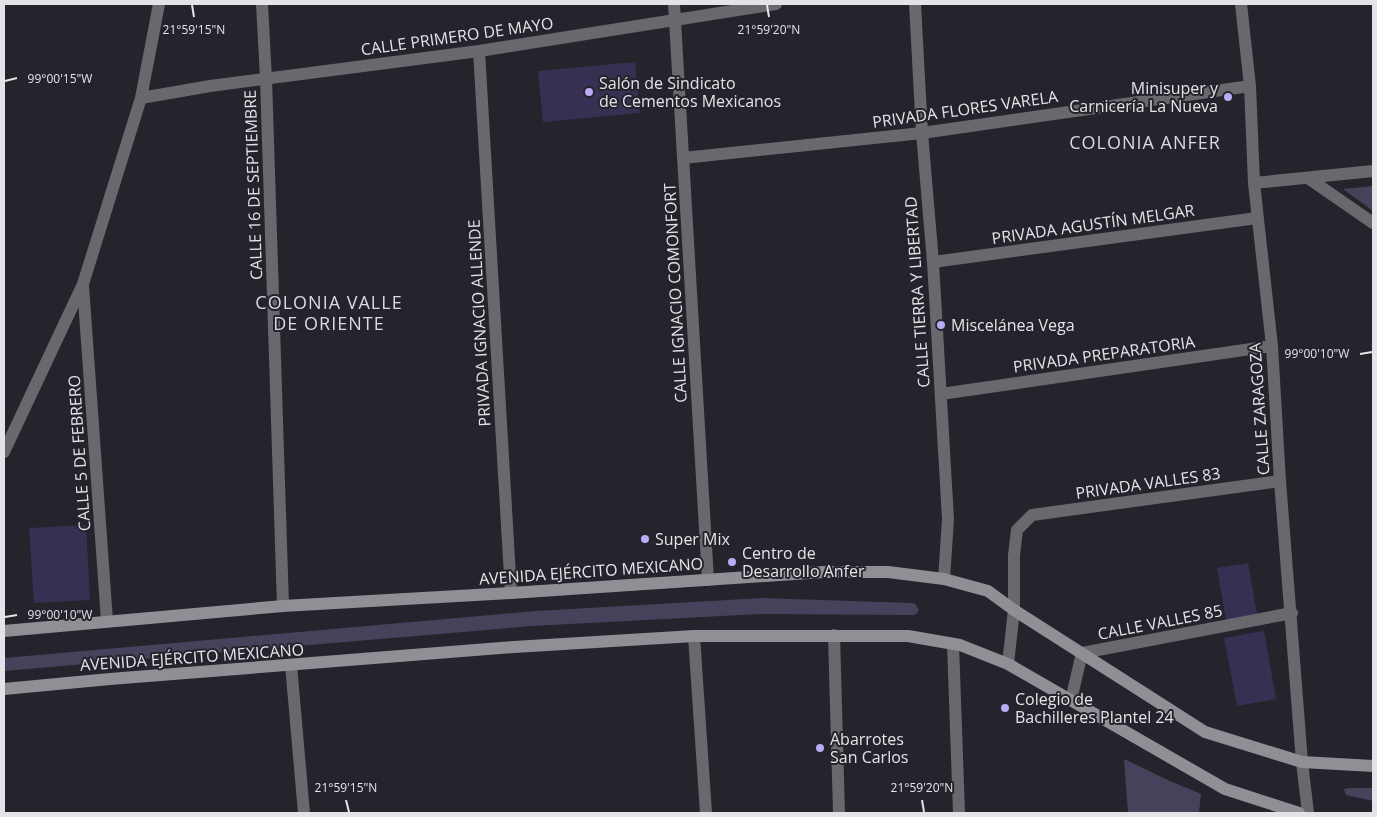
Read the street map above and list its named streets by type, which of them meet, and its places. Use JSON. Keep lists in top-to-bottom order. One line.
{"streets":{"main road":["AVENIDA EJÉRCITO MEXICANO"],"street":["CALLE PRIMERO DE MAYO","PRIVADA FLORES VARELA","CALLE 16 DE SEPTIEMBRE","PRIVADA AGUSTÍN MELGAR","CALLE TIERRA Y LIBERTAD","CALLE IGNACIO COMONFORT","PRIVADA IGNACIO ALLENDE","PRIVADA PREPARATORIA","CALLE ZARAGOZA","CALLE 5 DE FEBRERO","PRIVADA VALLES 83","CALLE VALLES 85"]},"crossings":[["CALLE PRIMERO DE MAYO","CALLE 16 DE SEPTIEMBRE"],["CALLE PRIMERO DE MAYO","CALLE IGNACIO COMONFORT"],["CALLE PRIMERO DE MAYO","PRIVADA IGNACIO ALLENDE"],["PRIVADA FLORES VARELA","CALLE TIERRA Y LIBERTAD"],["PRIVADA FLORES VARELA","CALLE IGNACIO COMONFORT"],["PRIVADA FLORES VARELA","CALLE ZARAGOZA"],["CALLE 16 DE SEPTIEMBRE","AVENIDA EJÉRCITO MEXICANO"],["PRIVADA AGUSTÍN MELGAR","CALLE TIERRA Y LIBERTAD"],["PRIVADA AGUSTÍN MELGAR","CALLE ZARAGOZA"],["CALLE TIERRA Y LIBERTAD","PRIVADA PREPARATORIA"],["CALLE TIERRA Y LIBERTAD","AVENIDA EJÉRCITO MEXICANO"],["CALLE IGNACIO COMONFORT","AVENIDA EJÉRCITO MEXICANO"],["PRIVADA IGNACIO ALLENDE","AVENIDA EJÉRCITO MEXICANO"],["PRIVADA PREPARATORIA","CALLE ZARAGOZA"],["CALLE ZARAGOZA","PRIVADA VALLES 83"],["CALLE ZARAGOZA","AVENIDA EJÉRCITO MEXICANO"],["CALLE ZARAGOZA","CALLE VALLES 85"],["CALLE 5 DE FEBRERO","AVENIDA EJÉRCITO MEXICANO"],["PRIVADA VALLES 83","AVENIDA EJÉRCITO MEXICANO"],["AVENIDA EJÉRCITO MEXICANO","CALLE VALLES 85"]],"districts":["COLONIA ANFER","COLONIA VALLE DE ORIENTE"],"places":["Salón de Sindicato de Cementos Mexicanos","Minisuper y Carnicería La Nueva","Miscelánea Vega","Super Mix","Centro de Desarrollo Anfer","Colegio de Bachilleres Plantel 24","Abarrotes San Carlos"],"coordinates":["21°59'15\"N","21°59'20\"N","99°00'15\"W","99°00'10\"W"]}
